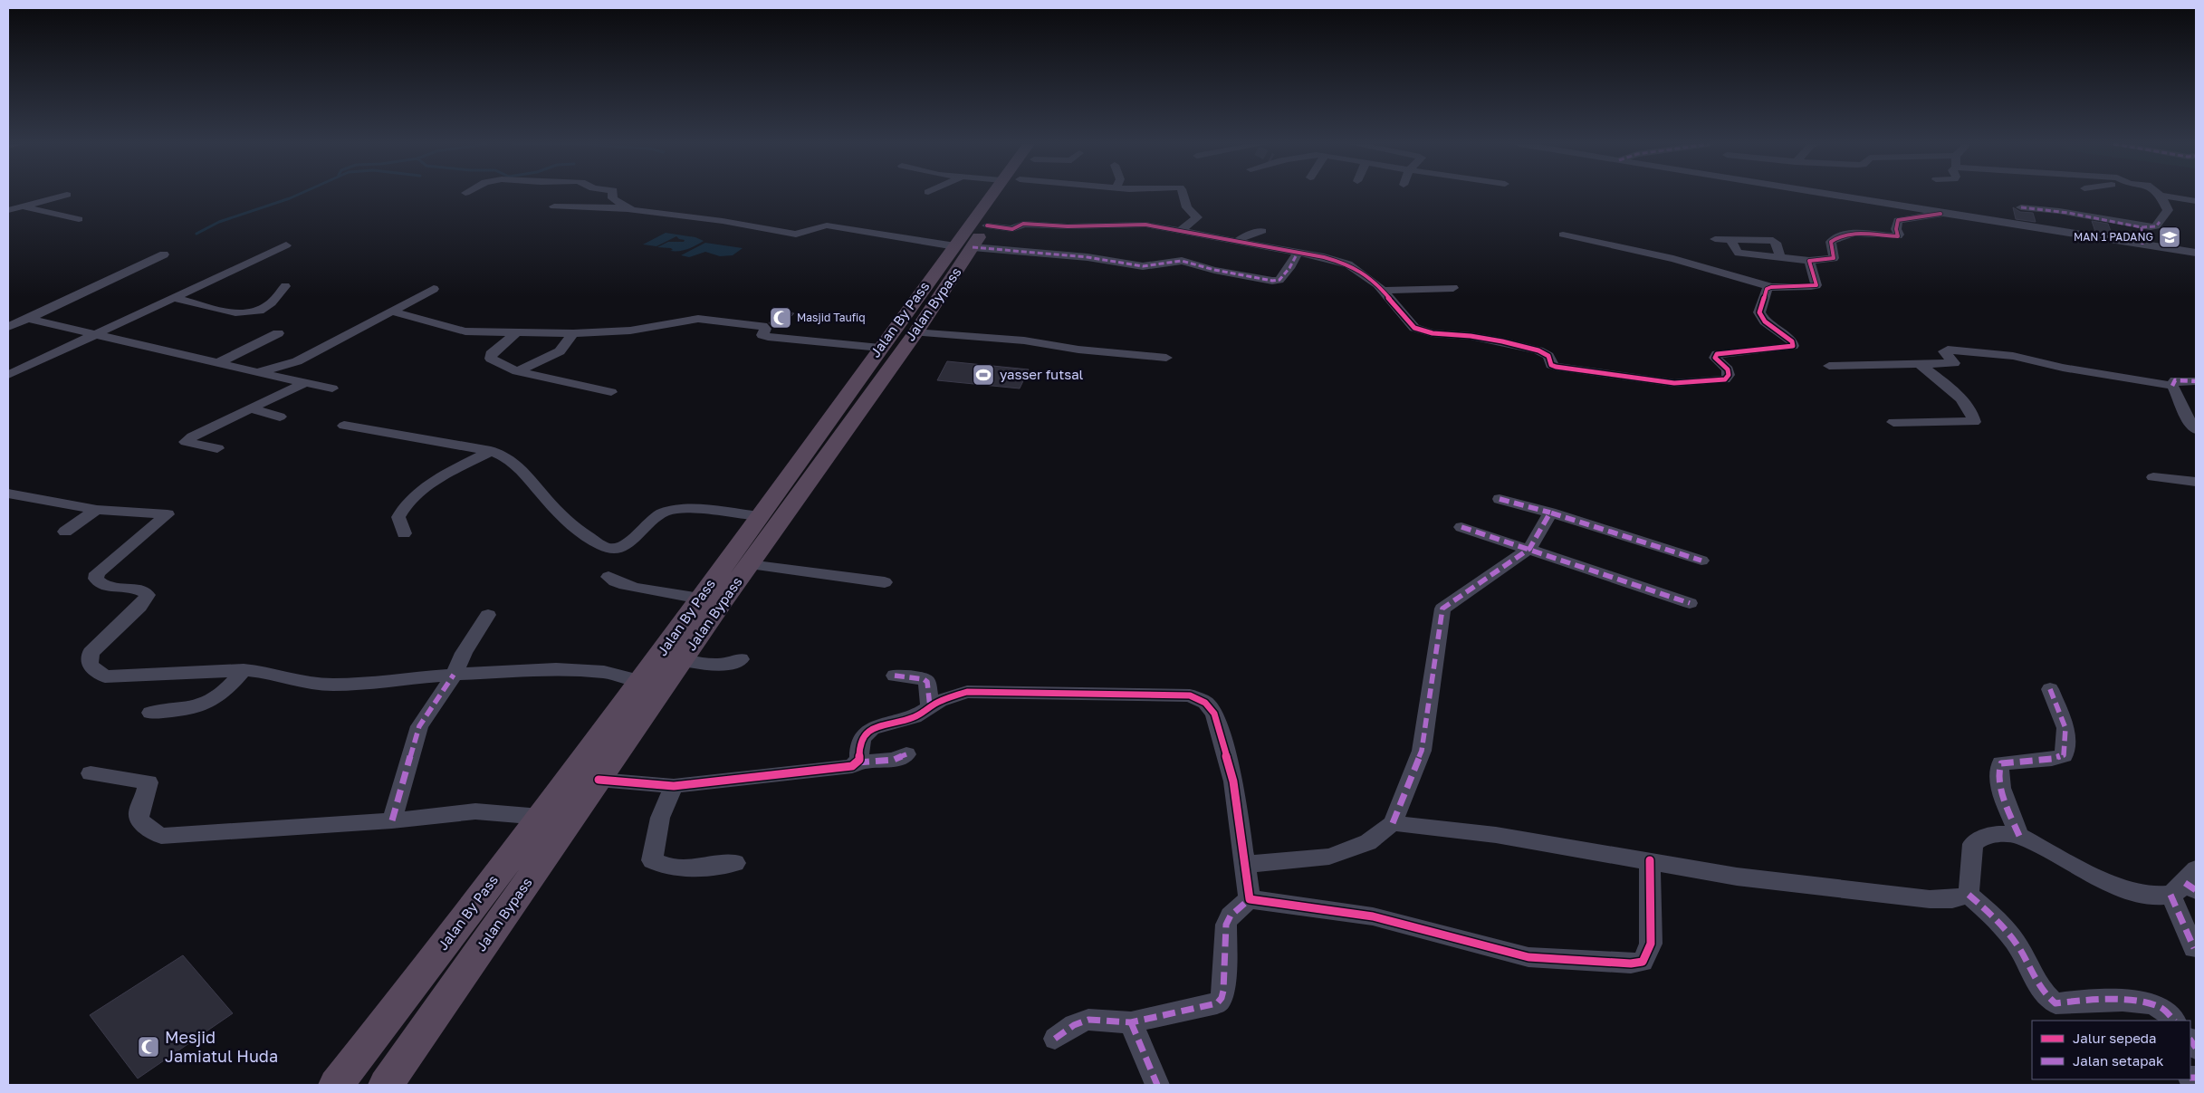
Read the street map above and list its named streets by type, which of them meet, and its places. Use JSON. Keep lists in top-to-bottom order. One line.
{"streets":{"highway":["Jalan Bypass","Jalan By Pass"]},"crossings":[["Jalan Bypass","Jalan By Pass"]],"places":{"school or university":["MAN 1 PADANG"],"mosque":["Masjid Taufiq","Mesjid Jamiatul Huda"],"sports":["yasser futsal"]},"legend":["Jalur sepeda","Jalan setapak"]}
